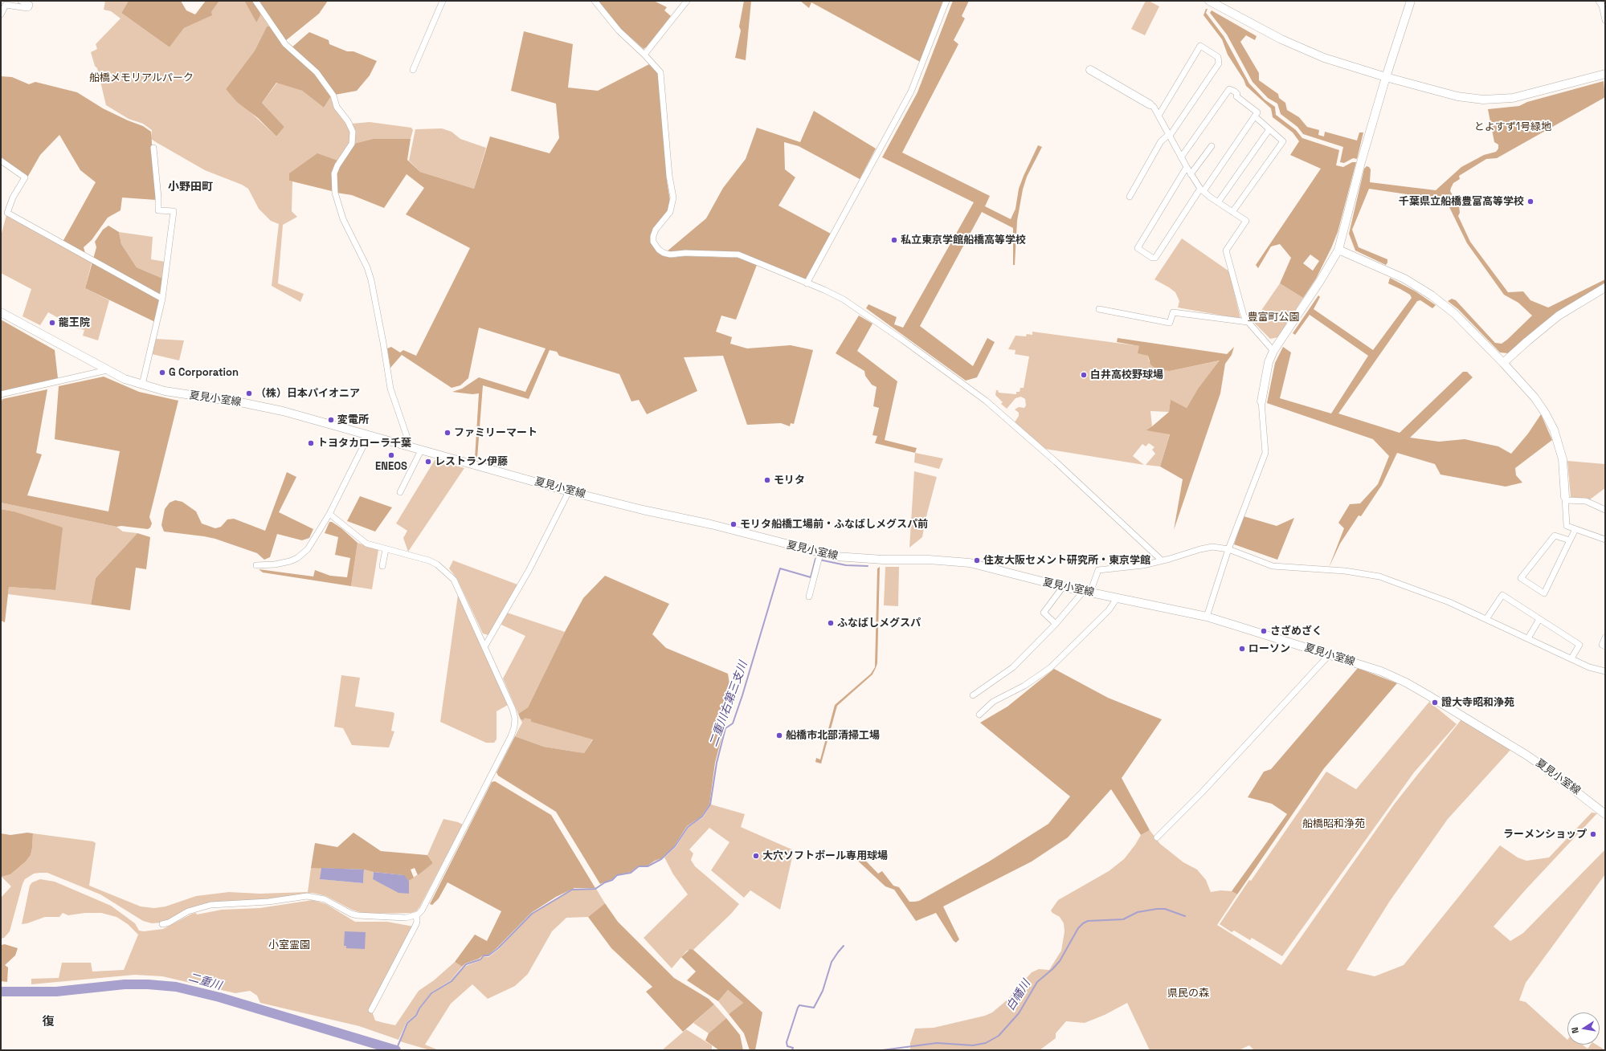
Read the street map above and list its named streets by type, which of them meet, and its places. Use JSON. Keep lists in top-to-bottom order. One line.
{"streets":{"main road":["夏見小室線"]},"districts":["小野田町","復"],"water":["二重川右第三支川","二重川","白幡川"],"parks":["船橋メモリアルパーク","とよすず1号緑地","豊富町公園","船橋昭和浄苑","小室霊園","県民の森"],"places":["千葉県立船橋豊富高等学校","私立東京学館船橋高等学校","龍王院","G Corporation","白井高校野球場","（株）日本パイオニア","変電所","ファミリーマート","トヨタカローラ千葉","ENEOS","レストラン伊藤","モリタ","モリタ船橋工場前・ふなばしメグスパ前","住友大阪セメント研究所・東京学館","ふなばしメグスパ","さざめざく","ローソン","證大寺昭和浄苑","船橋市北部清掃工場","ラーメンショップ","大穴ソフトボール専用球場"],"north":"left"}
